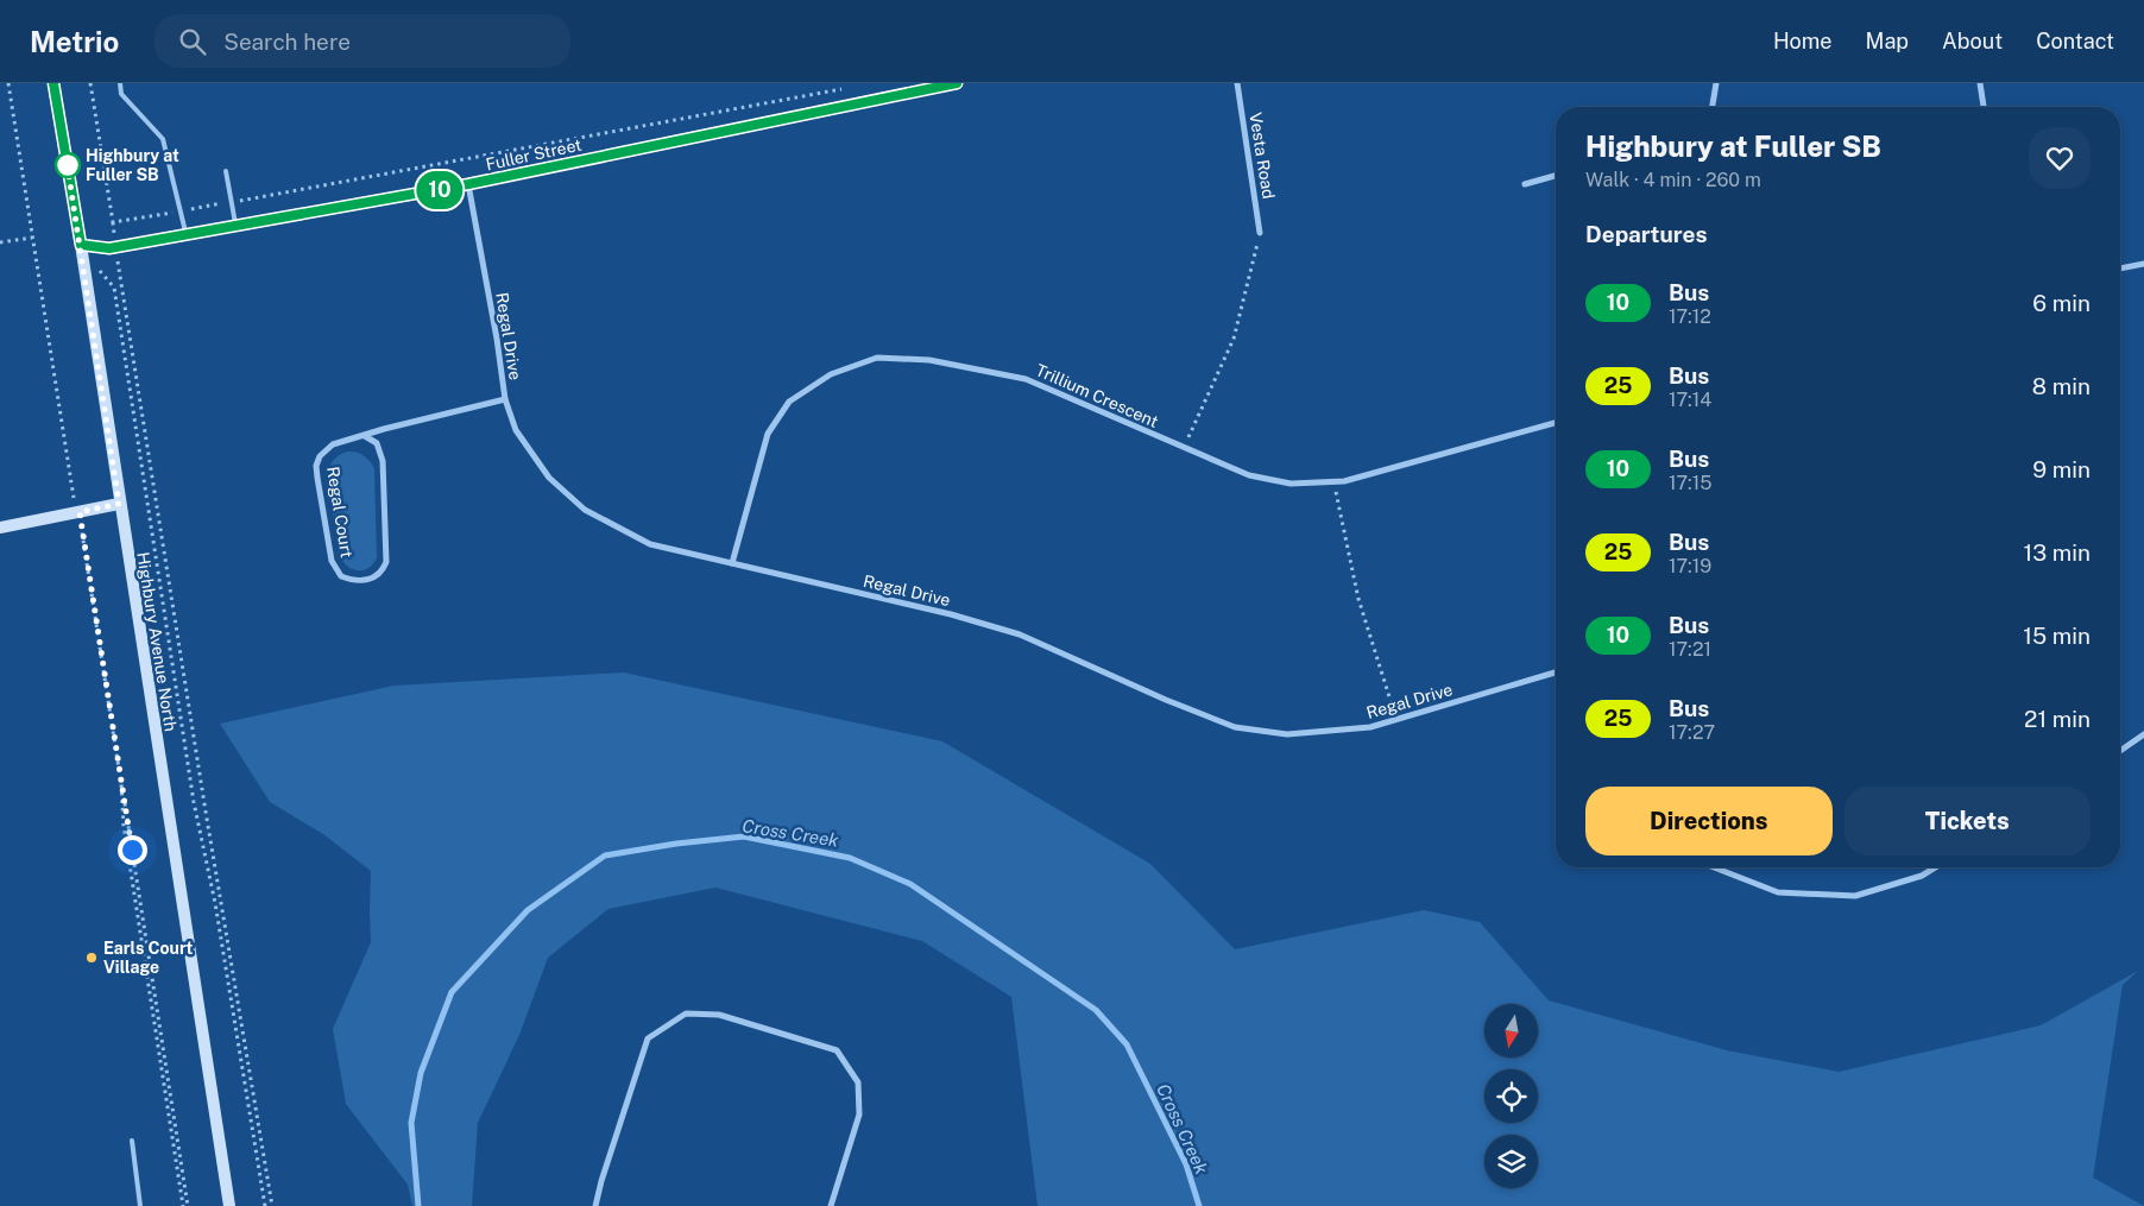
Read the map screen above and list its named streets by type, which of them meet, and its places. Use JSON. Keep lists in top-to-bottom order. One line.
{"streets":{"main road":["Fuller Street","Highbury Avenue North"],"street":["Vesta Road","Regal Drive","Trillium Crescent","Regal Court"]},"crossings":[["Fuller Street","Regal Drive"],["Fuller Street","Highbury Avenue North"],["Regal Drive","Trillium Crescent"],["Regal Drive","Regal Court"]],"water":["Cross Creek"],"places":["Highbury at Fuller SB","Earls Court Village"],"lines":["bus line 10"],"north":"bottom","page":{"header":"Metrio","search":"Search here","nav":["Home","Map","About","Contact"],"on_map":"10","heading":[["Highbury at Fuller SB","Walk · 4 min · 260 m"],"Departures"],"list":[{"mark":"10","name":"Bus","note":"17:12","value":"6 min"},{"mark":"25","name":"Bus","note":"17:14","value":"8 min"},{"mark":"10","name":"Bus","note":"17:15","value":"9 min"},{"mark":"25","name":"Bus","note":"17:19","value":"13 min"},{"mark":"10","name":"Bus","note":"17:21","value":"15 min"},{"mark":"25","name":"Bus","note":"17:27","value":"21 min"}],"buttons":["Directions","Tickets"]}}
